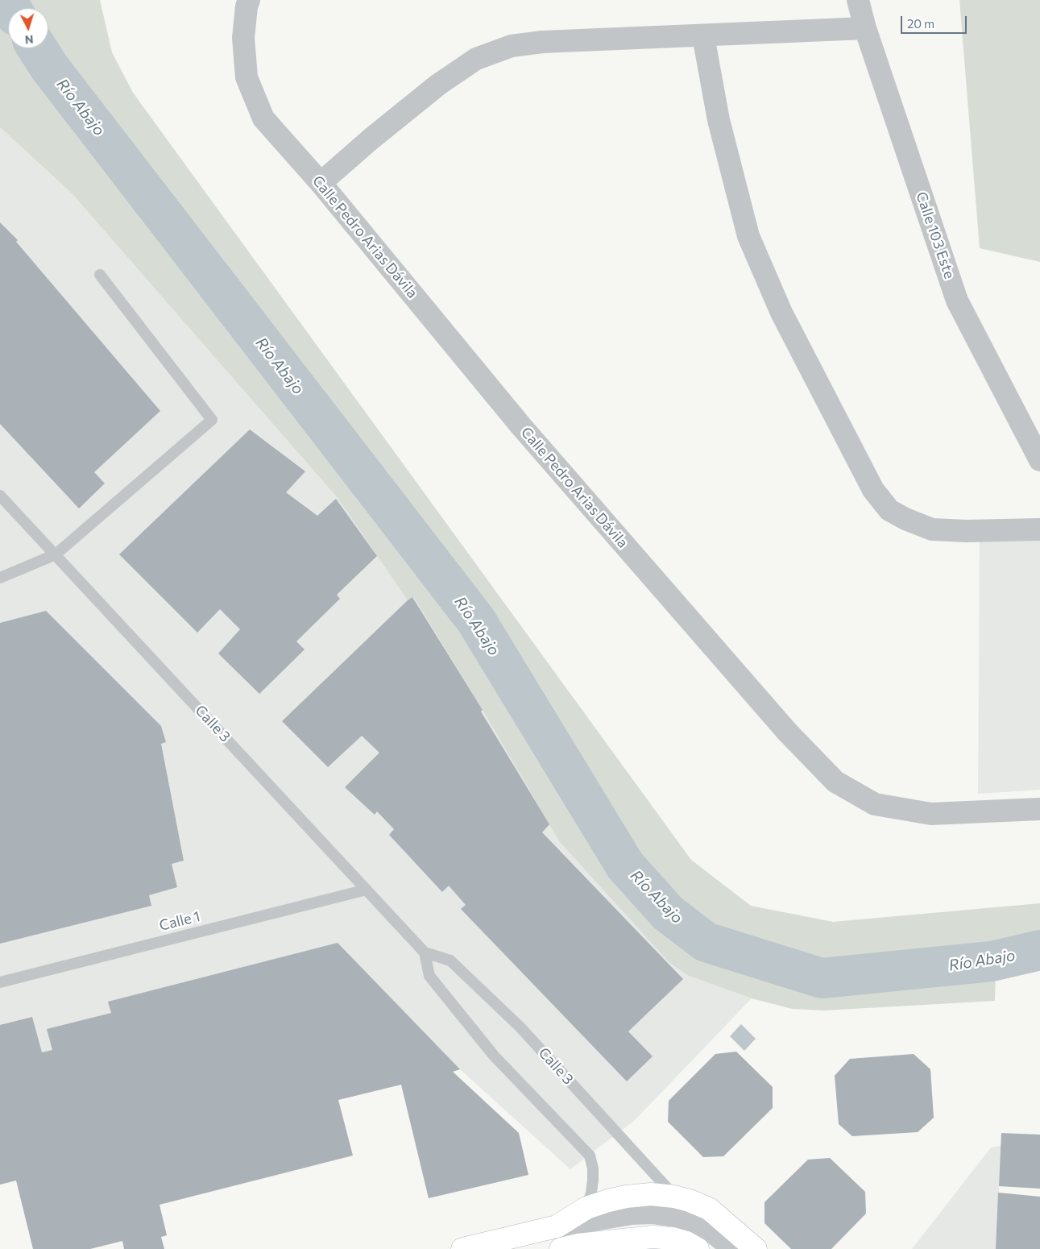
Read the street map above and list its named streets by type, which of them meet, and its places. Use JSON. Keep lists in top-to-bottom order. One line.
{"streets":{"street":["Calle 103 Este","Calle Pedro Arias Dávila"],"lane":["Calle 3","Calle 1"]},"crossings":[["Calle 3","Calle 1"]],"water":["Río Abajo"],"scale_bar":"20 m","north":"bottom"}
